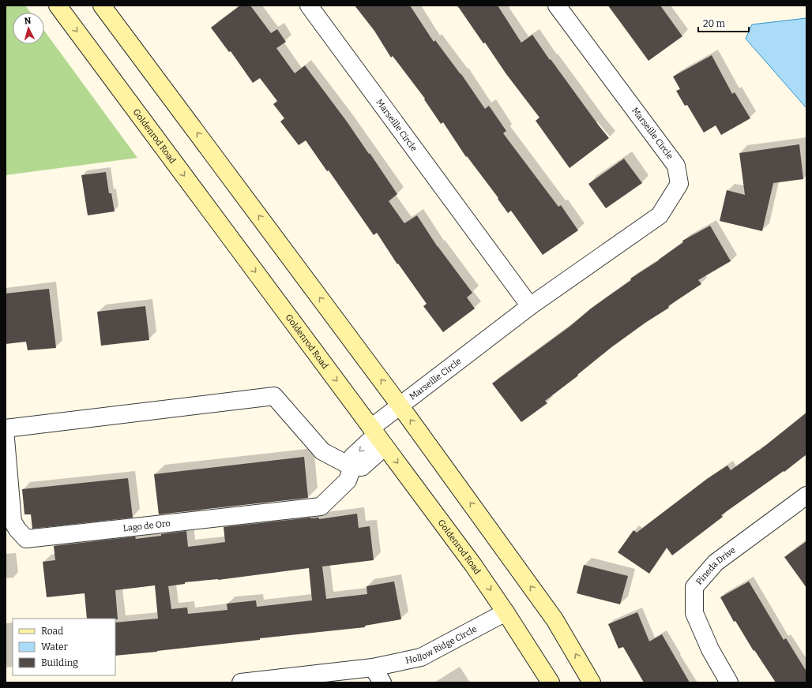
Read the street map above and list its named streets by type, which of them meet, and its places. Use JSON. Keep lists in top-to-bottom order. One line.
{"streets":{"main road":["Goldenrod Road"],"street":["Marseille Circle","Lago de Oro","Pineda Drive","Hollow Ridge Circle"]},"crossings":[["Marseille Circle","Goldenrod Road"],["Marseille Circle","Lago de Oro"],["Goldenrod Road","Lago de Oro"],["Goldenrod Road","Hollow Ridge Circle"]],"legend":["Road","Water","Building"],"scale_bar":"20 m","north":"top"}
